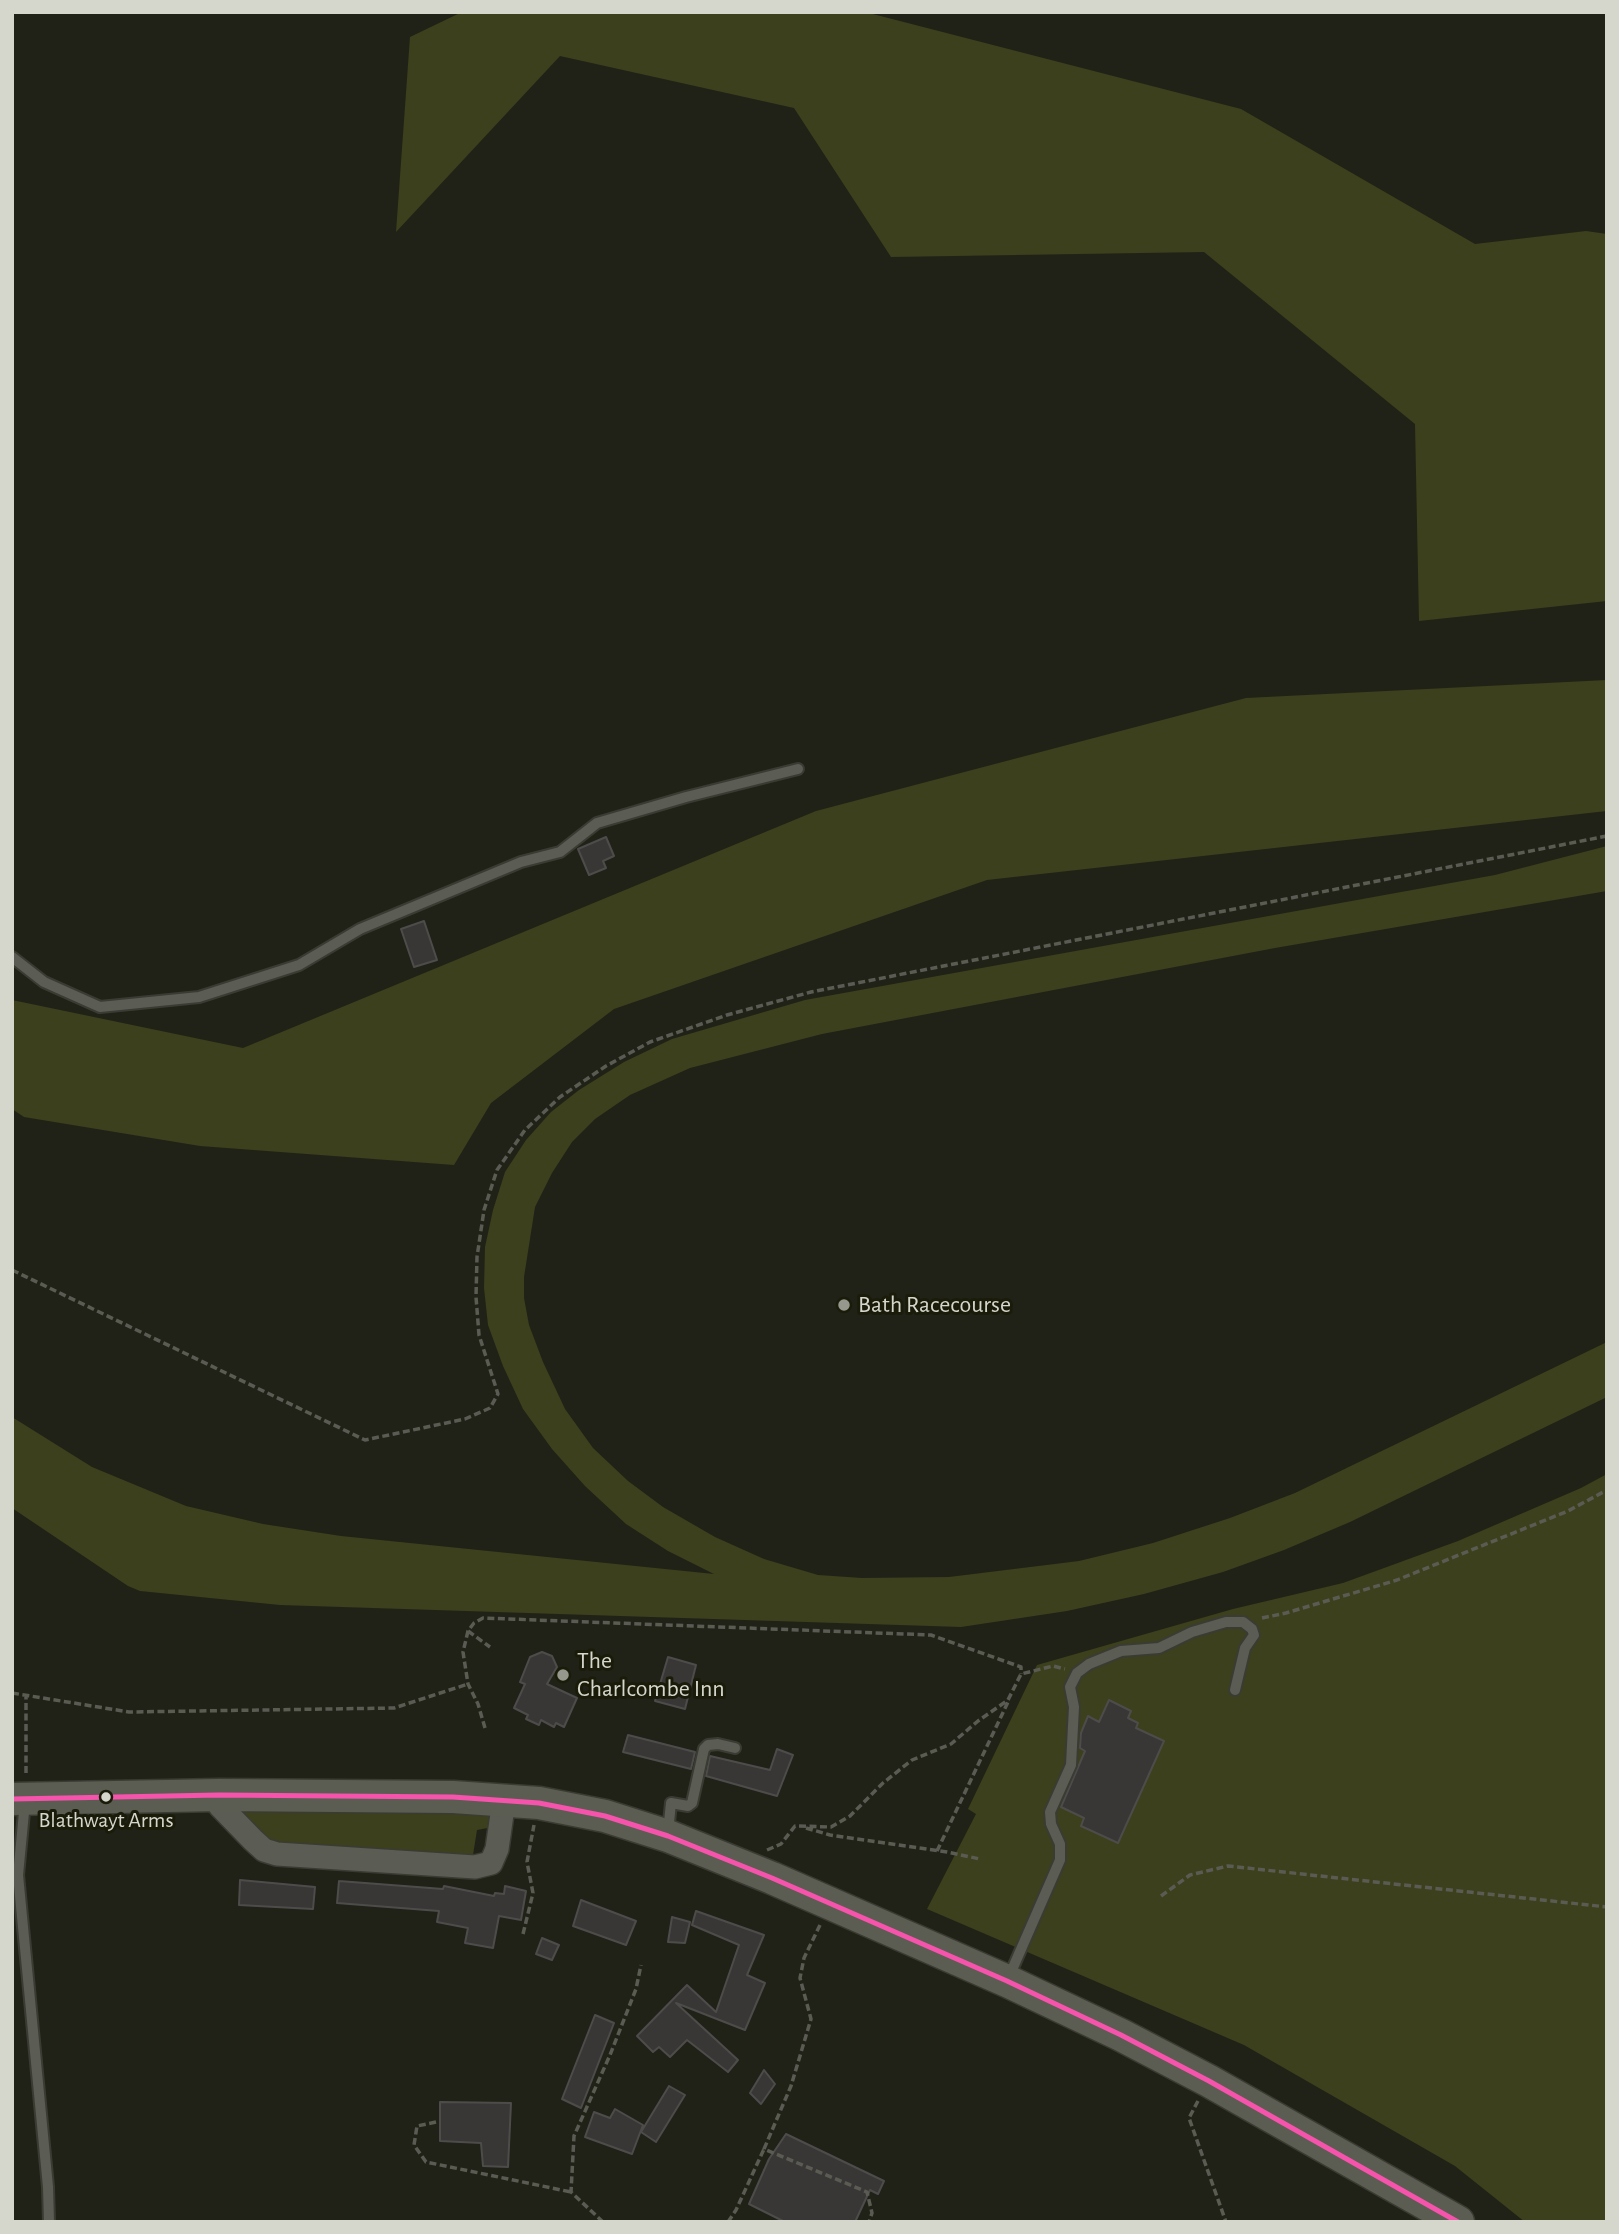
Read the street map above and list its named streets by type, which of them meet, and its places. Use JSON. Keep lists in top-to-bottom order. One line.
{"places":["Bath Racecourse","The Charlcombe Inn","Blathwayt Arms"]}
